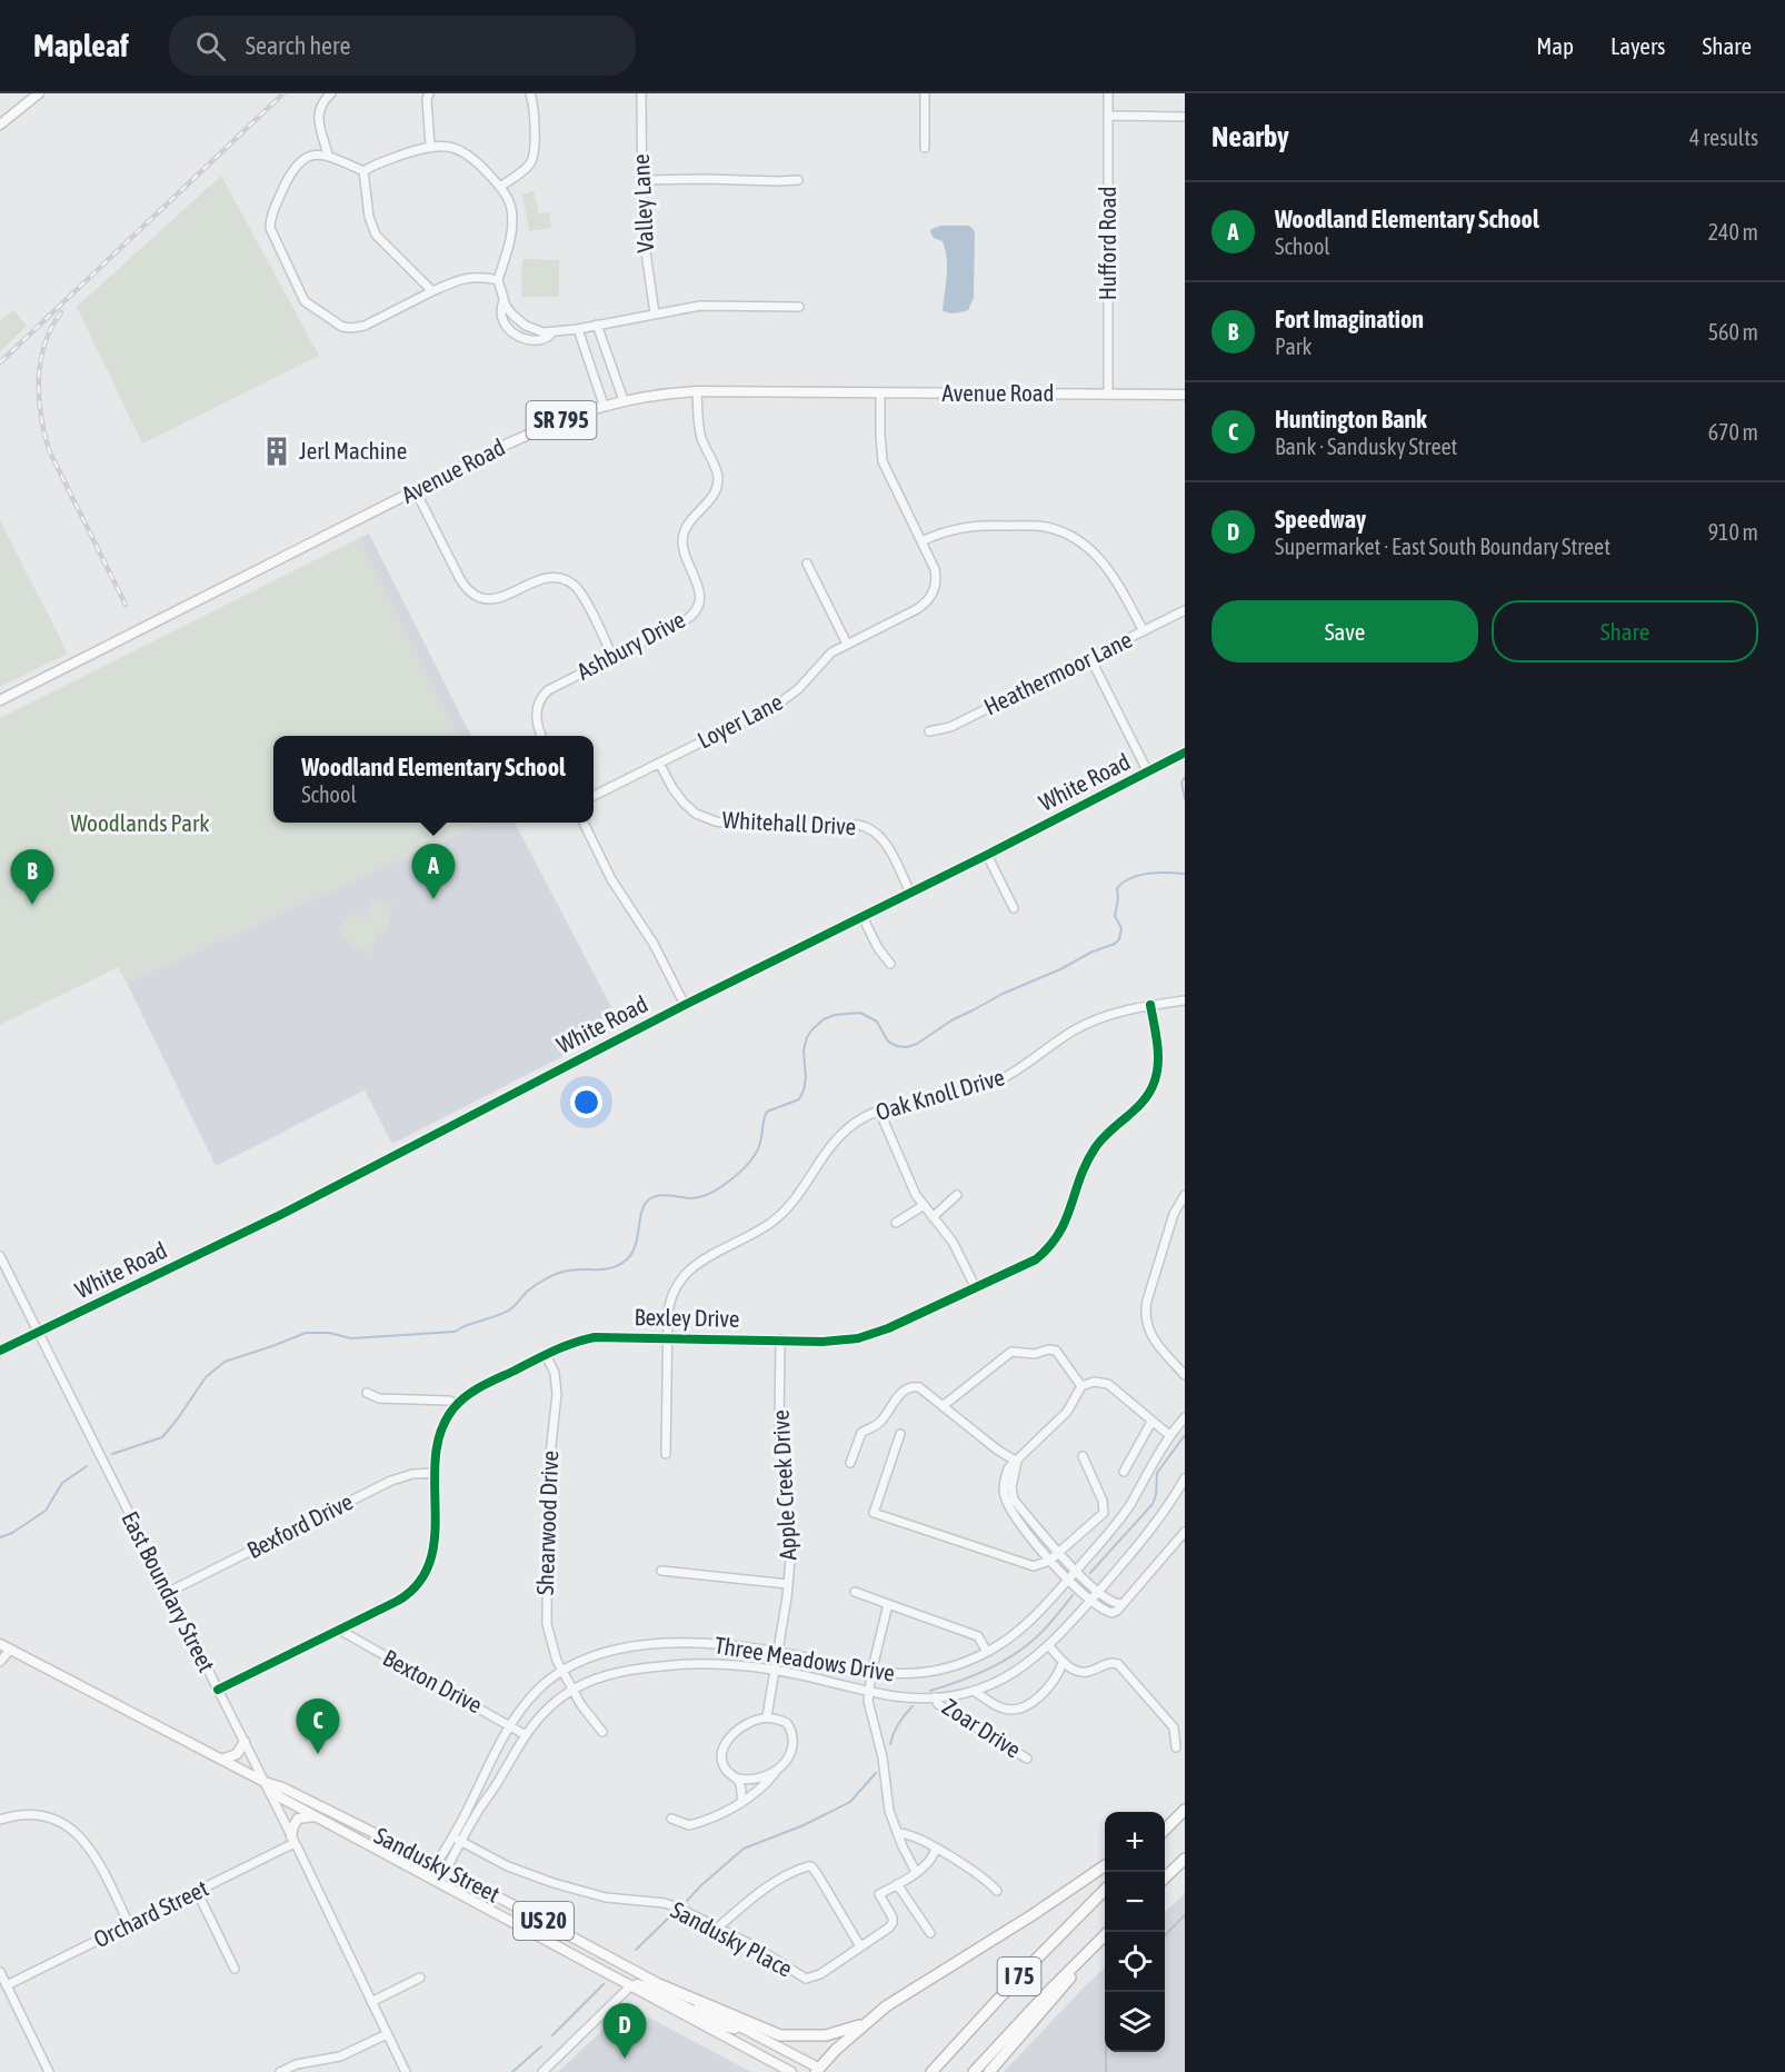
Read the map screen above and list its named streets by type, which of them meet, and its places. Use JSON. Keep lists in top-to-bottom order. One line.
{"streets":{"highway":["I 75"],"main road":["Avenue Road","SR 795","Sandusky Street","US 20"],"street":["Valley Lane","Hufford Road","Ashbury Drive","Heathermoor Lane","Loyer Lane","White Road","Whitehall Drive","Oak Knoll Drive","Bexley Drive","Apple Creek Drive","Shearwood Drive","Bexford Drive","East Boundary Street","Three Meadows Drive","Bexton Drive","Zoar Drive","Orchard Street","Sandusky Place"]},"crossings":[["Hufford Road","Avenue Road"],["Avenue Road","Ashbury Drive"],["Avenue Road","Loyer Lane"],["Loyer Lane","Whitehall Drive"],["White Road","Whitehall Drive"],["White Road","East Boundary Street"],["Oak Knoll Drive","Bexley Drive"],["Bexley Drive","Apple Creek Drive"],["Bexley Drive","Shearwood Drive"],["Bexley Drive","Bexford Drive"],["Bexley Drive","East Boundary Street"],["Bexley Drive","Bexton Drive"],["Apple Creek Drive","Three Meadows Drive"],["Shearwood Drive","Three Meadows Drive"],["Bexford Drive","East Boundary Street"],["East Boundary Street","Sandusky Street"],["East Boundary Street","Orchard Street"],["Three Meadows Drive","Bexton Drive"],["Three Meadows Drive","Zoar Drive"],["Three Meadows Drive","Sandusky Street"],["Three Meadows Drive","Sandusky Place"]],"parks":["Woodlands Park"],"places":{"building":["Jerl Machine"]},"page":{"header":"Mapleaf","search":"Search here","nav":["Map","Layers","Share"],"heading":["Nearby","4 results"],"list":[{"mark":"A","name":"Woodland Elementary School","note":"School","value":"240 m"},{"mark":"B","name":"Fort Imagination","note":"Park","value":"560 m"},{"mark":"C","name":"Huntington Bank","note":"Bank · Sandusky Street","value":"670 m"},{"mark":"D","name":"Speedway","note":"Supermarket · East South Boundary Street","value":"910 m"}],"buttons":["Save","Share"],"popup":["Woodland Elementary School","School"],"pins":["A","B","C","D"],"map_buttons":["+","−"]}}
